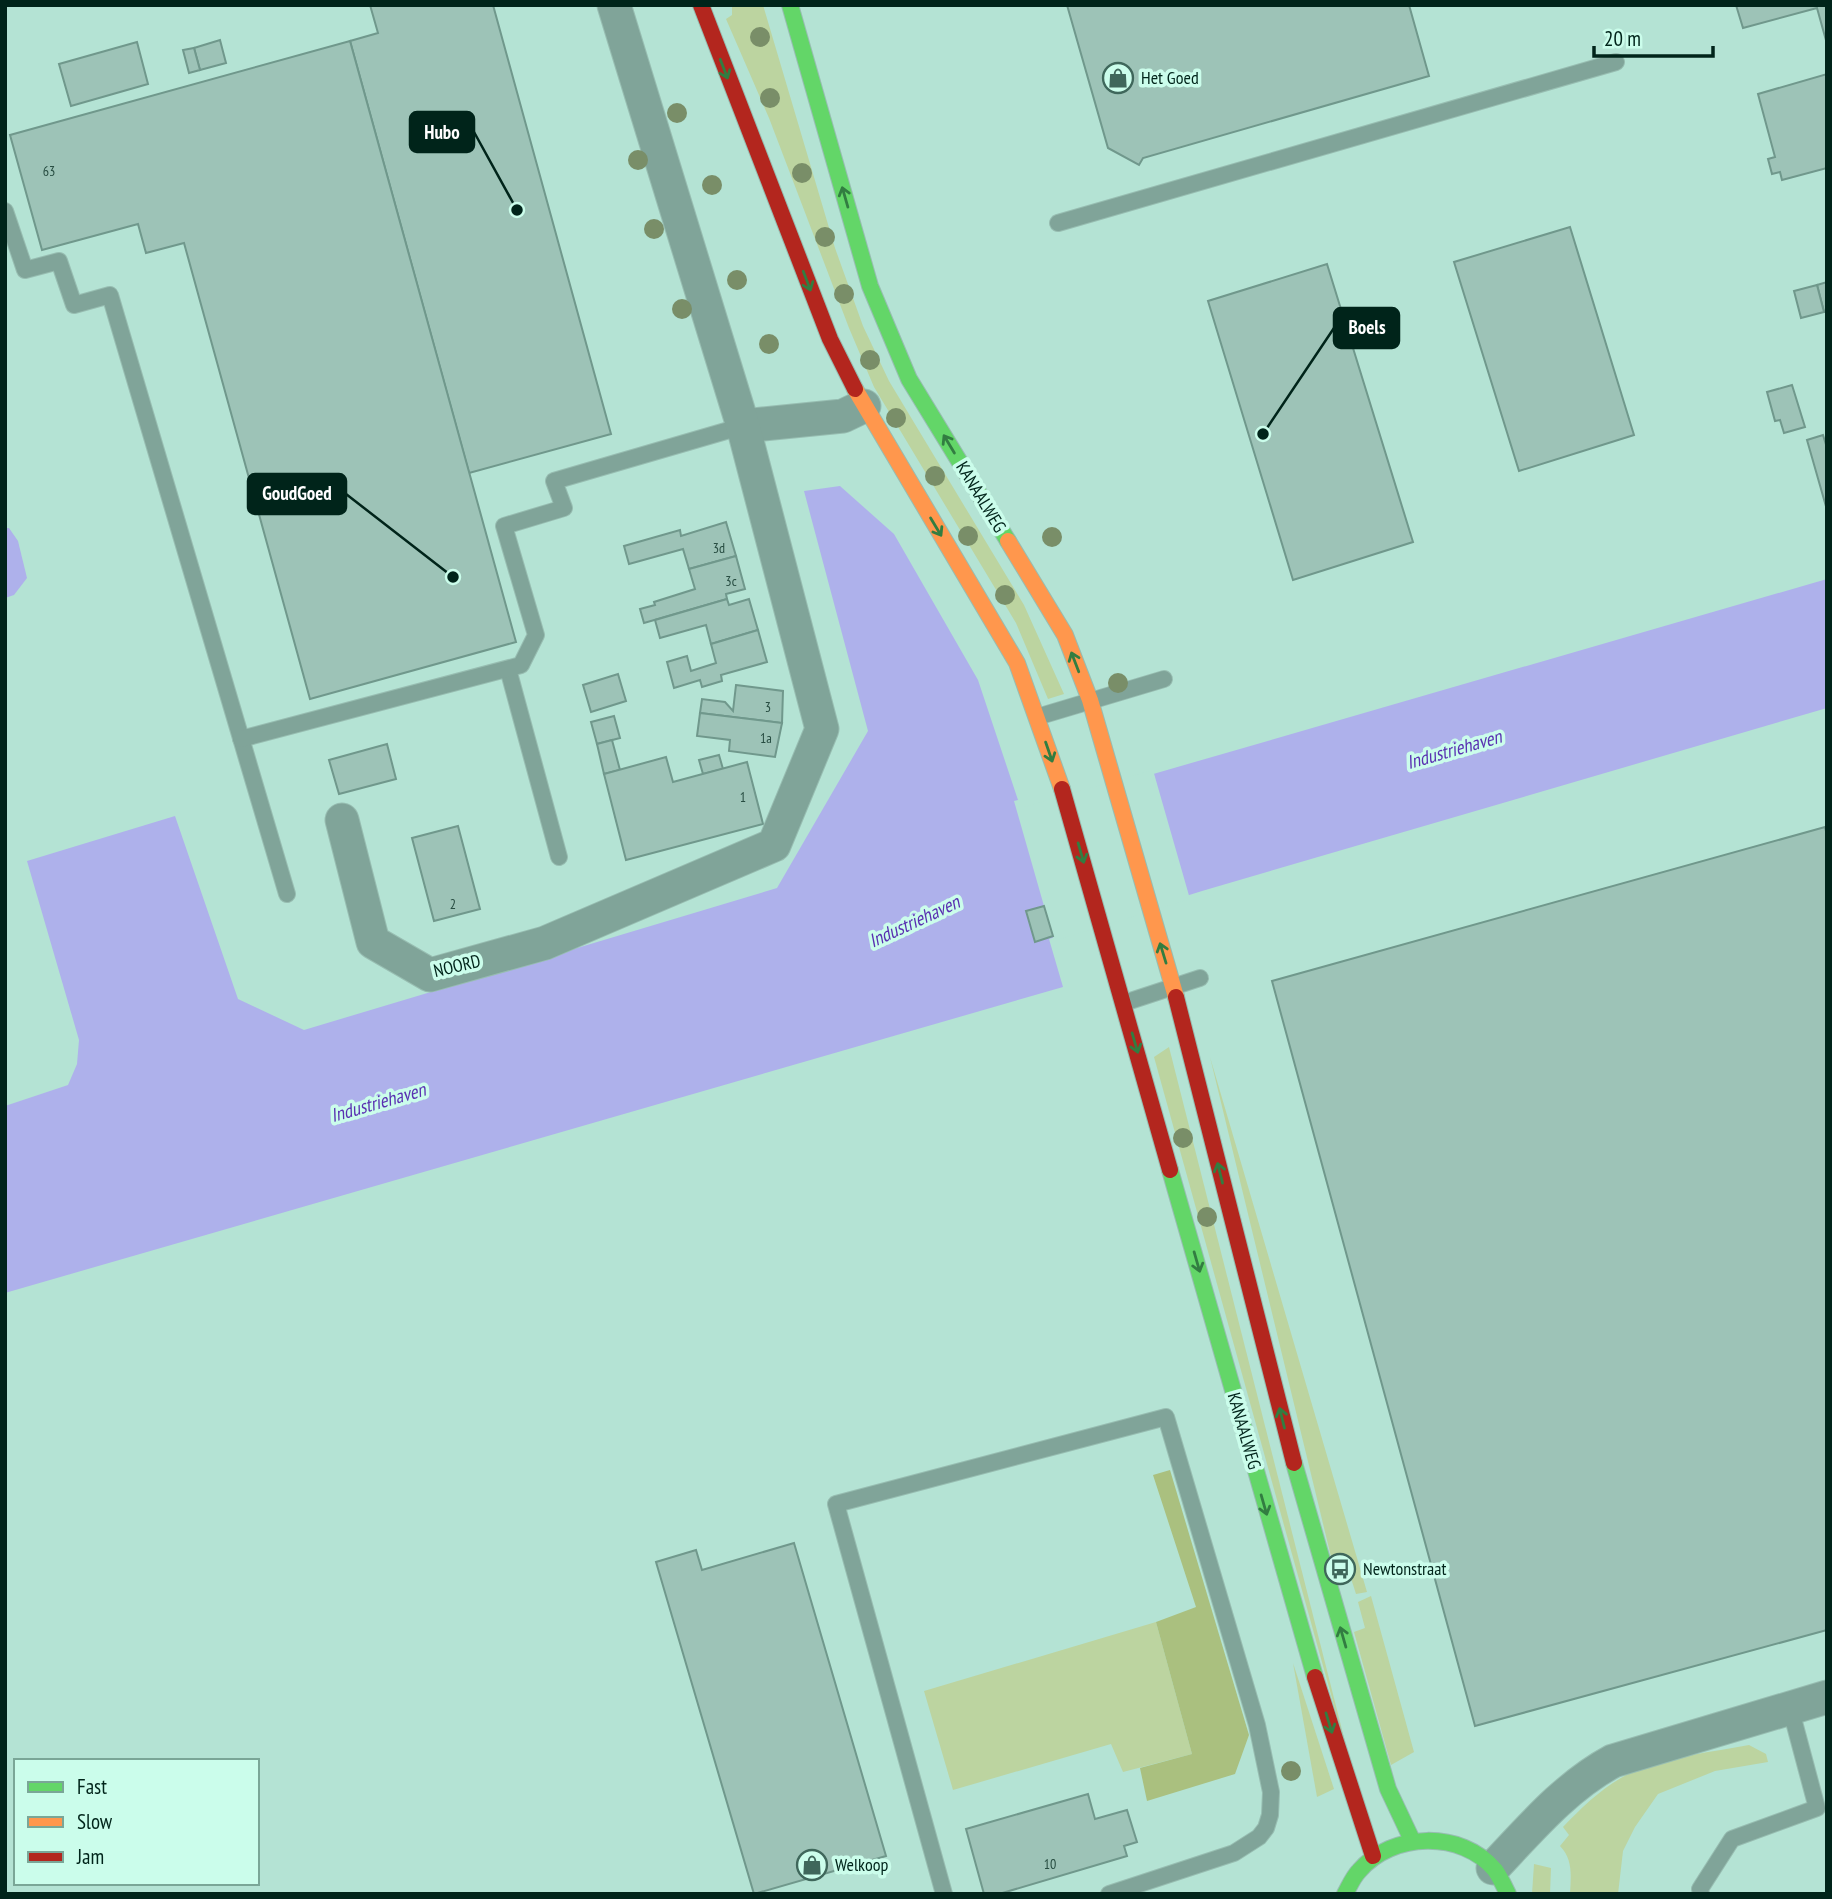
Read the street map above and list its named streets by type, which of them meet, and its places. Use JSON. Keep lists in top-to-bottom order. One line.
{"streets":{"street":["KANAALWEG","NOORD"]},"water":["Industriehaven"],"places":{"shop":["Het Goed","Welkoop"],"other":["Hubo","Boels","GoudGoed"],"bus stop":["Newtonstraat"]},"house_numbers":["63","3d","3c","3","1a","1","2","10"],"legend":["Fast","Slow","Jam"],"scale_bar":"20 m"}
